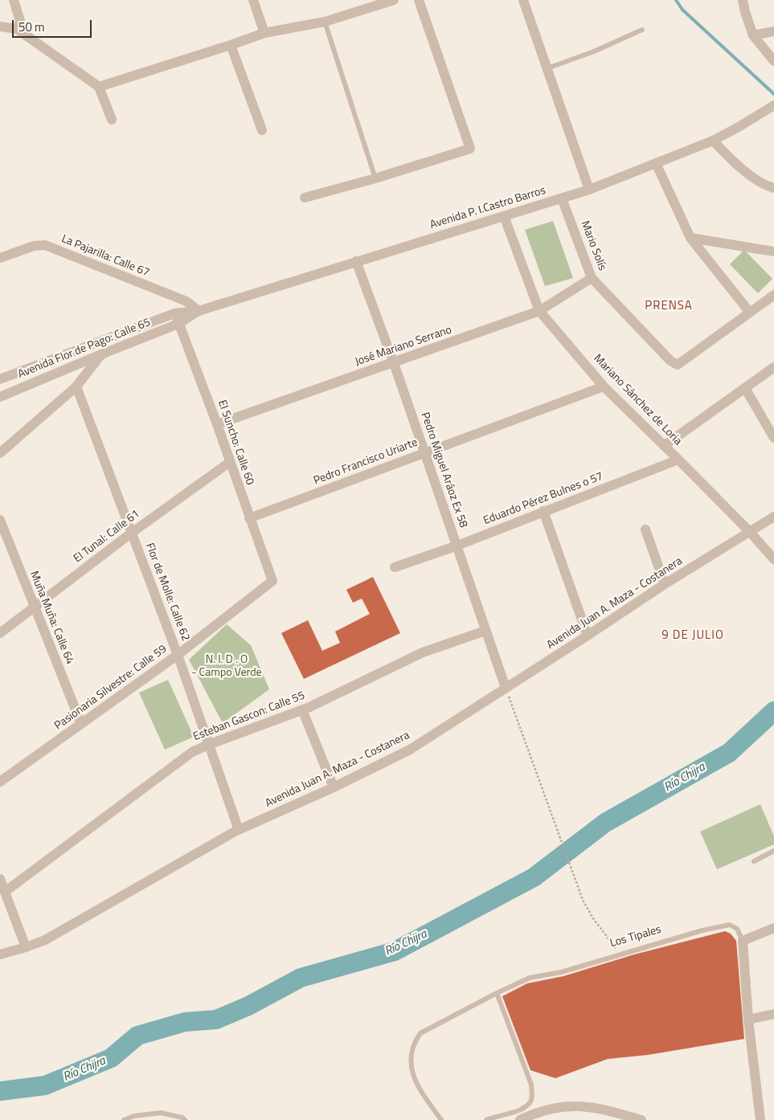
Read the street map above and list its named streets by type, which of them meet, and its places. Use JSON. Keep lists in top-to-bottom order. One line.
{"streets":{"street":["Avenida P. I.Castro Barros","Mario Solís","La Pajarilla: Calle 67","José Mariano Serrano","Avenida Flor de Pago: Calle 65","Mariano Sánchez de Loria","El Suncho: Calle 60","Pedro Francisco Uriarte","Pedro Miguel Aráoz Ex 58","Eduardo Pérez Bulnes o 57","El Tunal: Calle 61","Flor de Molle: Calle 62","Avenida Juan A. Maza - Costanera","Muña Muña: Calle 64","Pasionaria Silvestre: Calle 59","Esteban Gascon: Calle 55"],"lane":["Los Tipales"]},"crossings":[["Avenida P. I.Castro Barros","Mario Solís"],["Avenida P. I.Castro Barros","La Pajarilla: Calle 67"],["Avenida P. I.Castro Barros","Avenida Flor de Pago: Calle 65"],["Avenida P. I.Castro Barros","Mariano Sánchez de Loria"],["Avenida P. I.Castro Barros","El Suncho: Calle 60"],["Avenida P. I.Castro Barros","Pedro Miguel Aráoz Ex 58"],["Mario Solís","José Mariano Serrano"],["José Mariano Serrano","Mariano Sánchez de Loria"],["José Mariano Serrano","El Suncho: Calle 60"],["José Mariano Serrano","Pedro Miguel Aráoz Ex 58"],["Avenida Flor de Pago: Calle 65","El Suncho: Calle 60"],["Mariano Sánchez de Loria","Pedro Francisco Uriarte"],["Mariano Sánchez de Loria","Eduardo Pérez Bulnes o 57"],["Mariano Sánchez de Loria","Avenida Juan A. Maza - Costanera"],["El Suncho: Calle 60","Pedro Francisco Uriarte"],["El Suncho: Calle 60","El Tunal: Calle 61"],["El Suncho: Calle 60","Pasionaria Silvestre: Calle 59"],["Pedro Francisco Uriarte","Pedro Miguel Aráoz Ex 58"],["Pedro Miguel Aráoz Ex 58","Eduardo Pérez Bulnes o 57"],["Pedro Miguel Aráoz Ex 58","Avenida Juan A. Maza - Costanera"],["Pedro Miguel Aráoz Ex 58","Esteban Gascon: Calle 55"],["El Tunal: Calle 61","Flor de Molle: Calle 62"],["El Tunal: Calle 61","Muña Muña: Calle 64"],["Flor de Molle: Calle 62","Avenida Juan A. Maza - Costanera"],["Flor de Molle: Calle 62","Pasionaria Silvestre: Calle 59"],["Flor de Molle: Calle 62","Esteban Gascon: Calle 55"],["Muña Muña: Calle 64","Pasionaria Silvestre: Calle 59"]],"districts":["PRENSA","9 DE JULIO"],"water":["Río Chijra"],"parks":["N. I. D . O - Campo Verde"],"scale_bar":"50 m"}
